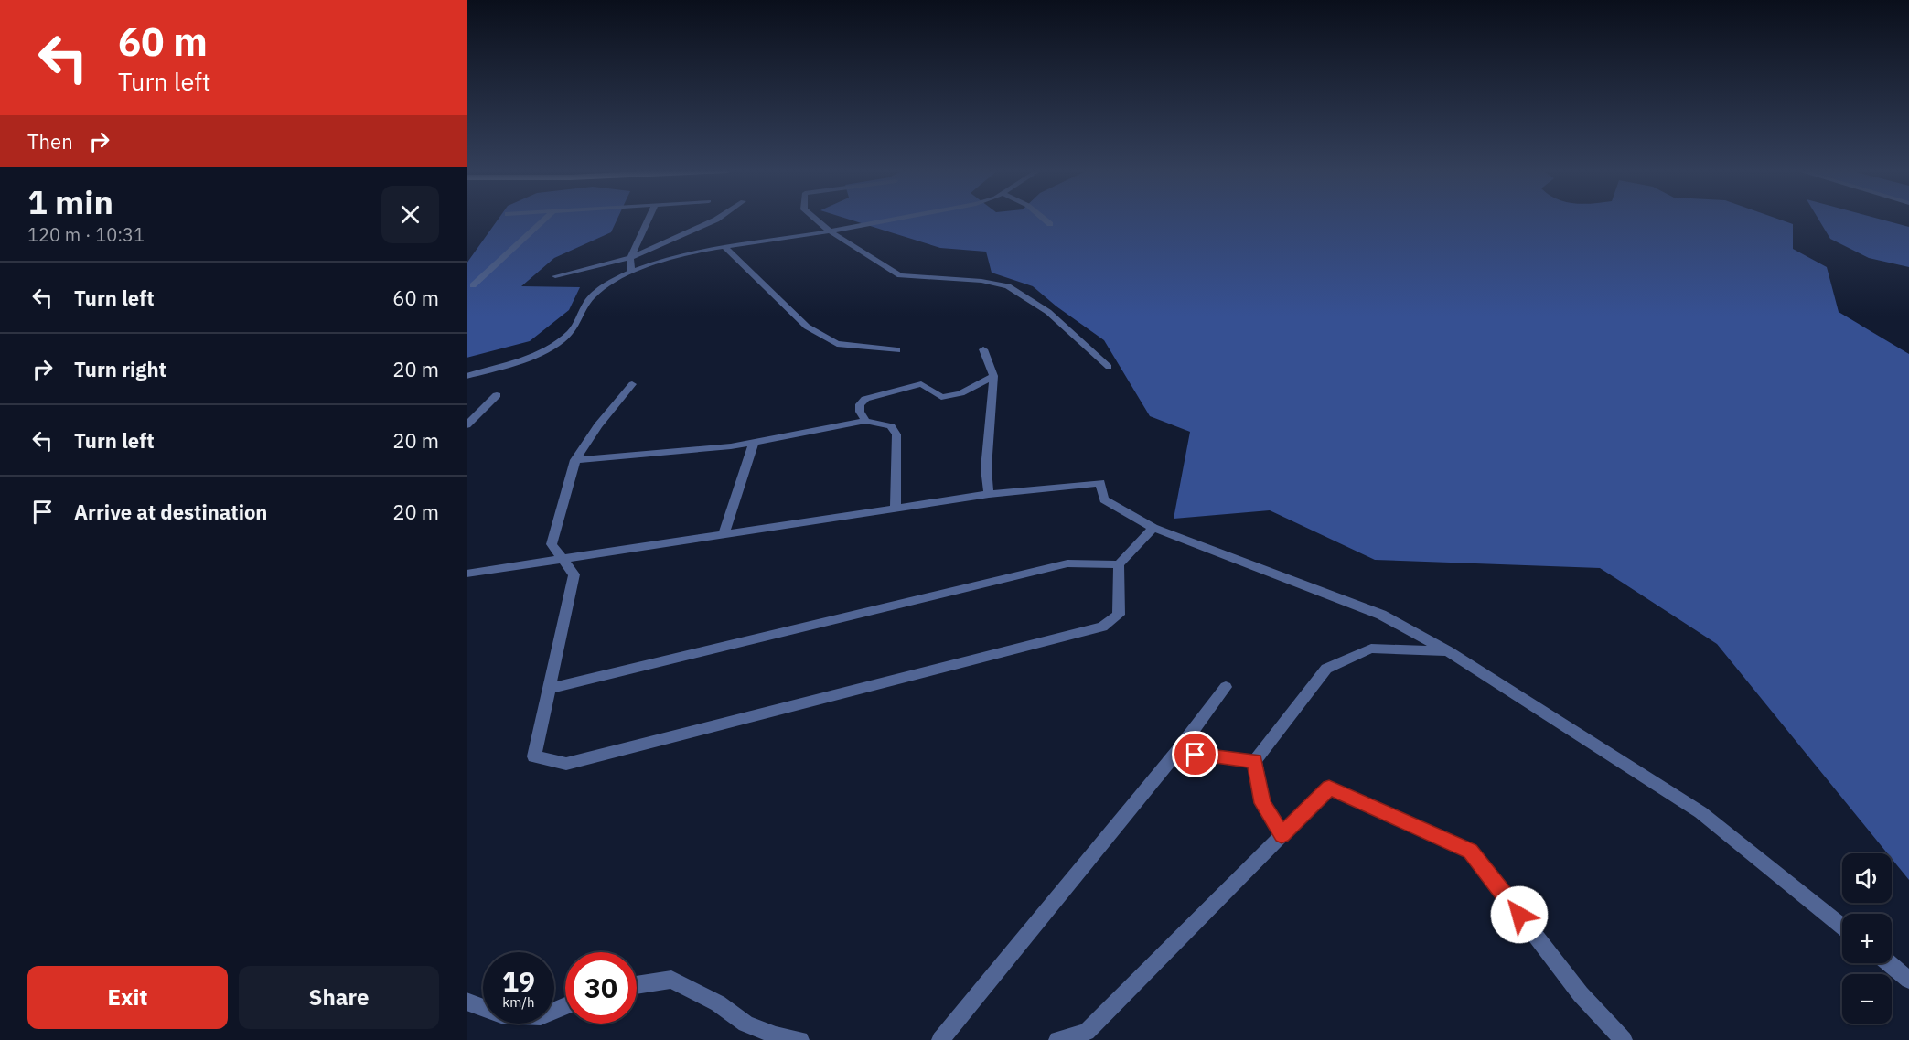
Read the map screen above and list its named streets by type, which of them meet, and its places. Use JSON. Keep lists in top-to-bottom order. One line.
{"page":{"turn":["60 m","Turn left"],"then":"Then","heading":["1 min","120 m · 10:31"],"list":[{"name":"Turn left","value":"60 m"},{"name":"Turn right","value":"20 m"},{"name":"Turn left","value":"20 m"},{"name":"Arrive at destination","value":"20 m"}],"map_buttons":["+","−"],"speed":"19 km/h","limit":"30","buttons":["Exit","Share"]}}
